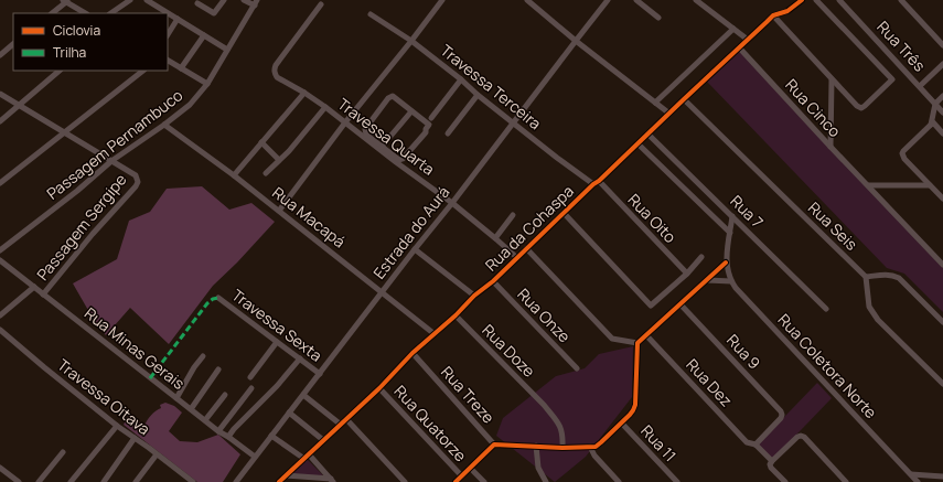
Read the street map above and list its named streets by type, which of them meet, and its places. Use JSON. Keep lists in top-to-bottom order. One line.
{"streets":{"street":["Rua Três","Travessa Terceira","Rua Cinco","Travessa Quarta","Passagem Pernambuco","Rua 7","Rua Macapá","Rua Oito","Rua Seis","Passagem Sergipe","Rua da Cohaspa","Estrada do Aurá","Rua Onze","Travessa Sexta","Rua Minas Gerais","Rua Doze","Rua 9","Rua Coletora Norte","Rua Dez","Rua Treze","Travessa Oitava","Rua Quatorze","Rua 11"]},"crossings":[["Travessa Terceira","Rua Oito"],["Travessa Terceira","Rua da Cohaspa"],["Travessa Terceira","Estrada do Aurá"],["Rua Cinco","Rua da Cohaspa"],["Travessa Quarta","Rua da Cohaspa"],["Travessa Quarta","Estrada do Aurá"],["Passagem Pernambuco","Rua Macapá"],["Passagem Pernambuco","Passagem Sergipe"],["Rua 7","Rua da Cohaspa"],["Rua Macapá","Rua da Cohaspa"],["Rua Macapá","Estrada do Aurá"],["Rua Oito","Rua da Cohaspa"],["Rua Seis","Rua da Cohaspa"],["Passagem Sergipe","Rua Minas Gerais"],["Rua da Cohaspa","Rua Onze"],["Rua da Cohaspa","Rua Doze"],["Rua da Cohaspa","Rua Treze"],["Rua da Cohaspa","Rua Quatorze"],["Estrada do Aurá","Travessa Sexta"],["Estrada do Aurá","Rua Minas Gerais"],["Rua 9","Rua Dez"]],"legend":["Ciclovia","Trilha"]}
